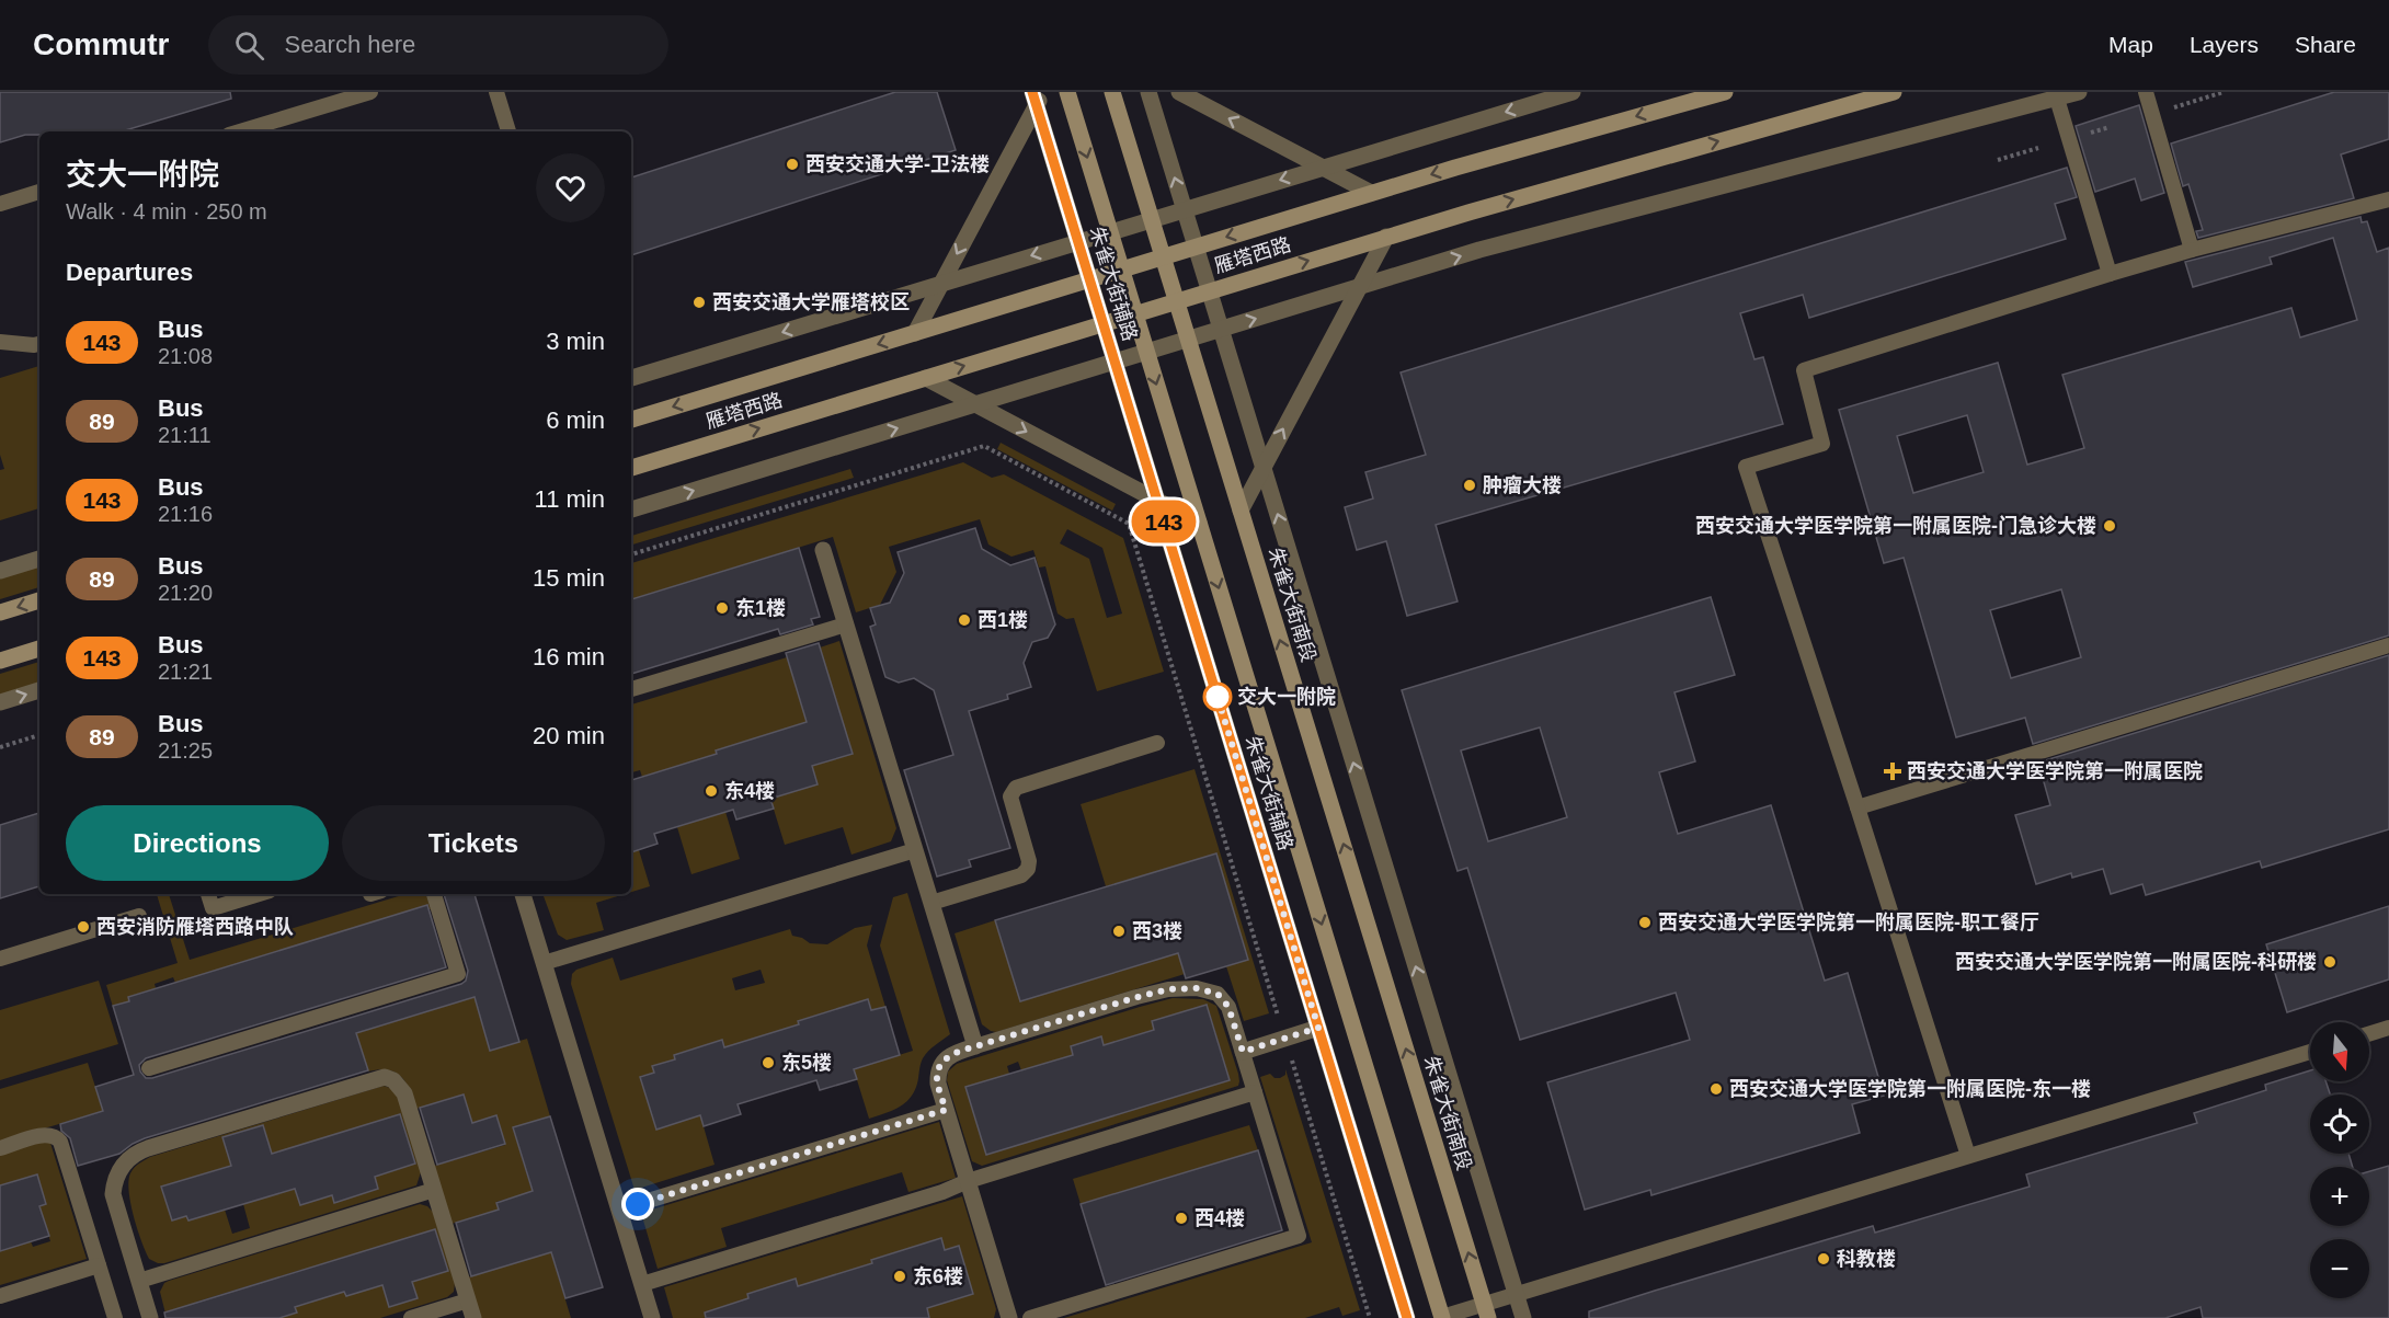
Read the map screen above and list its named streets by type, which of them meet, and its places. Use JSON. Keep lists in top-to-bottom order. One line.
{"streets":{"main road":["雁塔西路","朱雀大街南段"],"street":["朱雀大街辅路"]},"crossings":[["雁塔西路","朱雀大街辅路"],["雁塔西路","朱雀大街南段"]],"places":{"other":["西安交通大学-卫法楼","西安交通大学雁塔校区","肿瘤大楼","西安交通大学医学院第一附属医院-门急诊大楼","东1楼","西1楼","交大一附院","东4楼","西安交通大学医学院第一附属医院-职工餐厅","西安消防雁塔西路中队","西3楼","西安交通大学医学院第一附属医院-科研楼","东5楼","西安交通大学医学院第一附属医院-东一楼","西4楼","科教楼","东6楼"],"health":["西安交通大学医学院第一附属医院"]},"lines":["bus line 143"],"north":"bottom","page":{"header":"Commutr","search":"Search here","nav":["Map","Layers","Share"],"on_map":"143","heading":[["交大一附院","Walk · 4 min · 250 m"],"Departures"],"list":[{"mark":"143","name":"Bus","note":"21:08","value":"3 min"},{"mark":"89","name":"Bus","note":"21:11","value":"6 min"},{"mark":"143","name":"Bus","note":"21:16","value":"11 min"},{"mark":"89","name":"Bus","note":"21:20","value":"15 min"},{"mark":"143","name":"Bus","note":"21:21","value":"16 min"},{"mark":"89","name":"Bus","note":"21:25","value":"20 min"}],"buttons":["Directions","Tickets"],"map_buttons":["+","−"]}}
